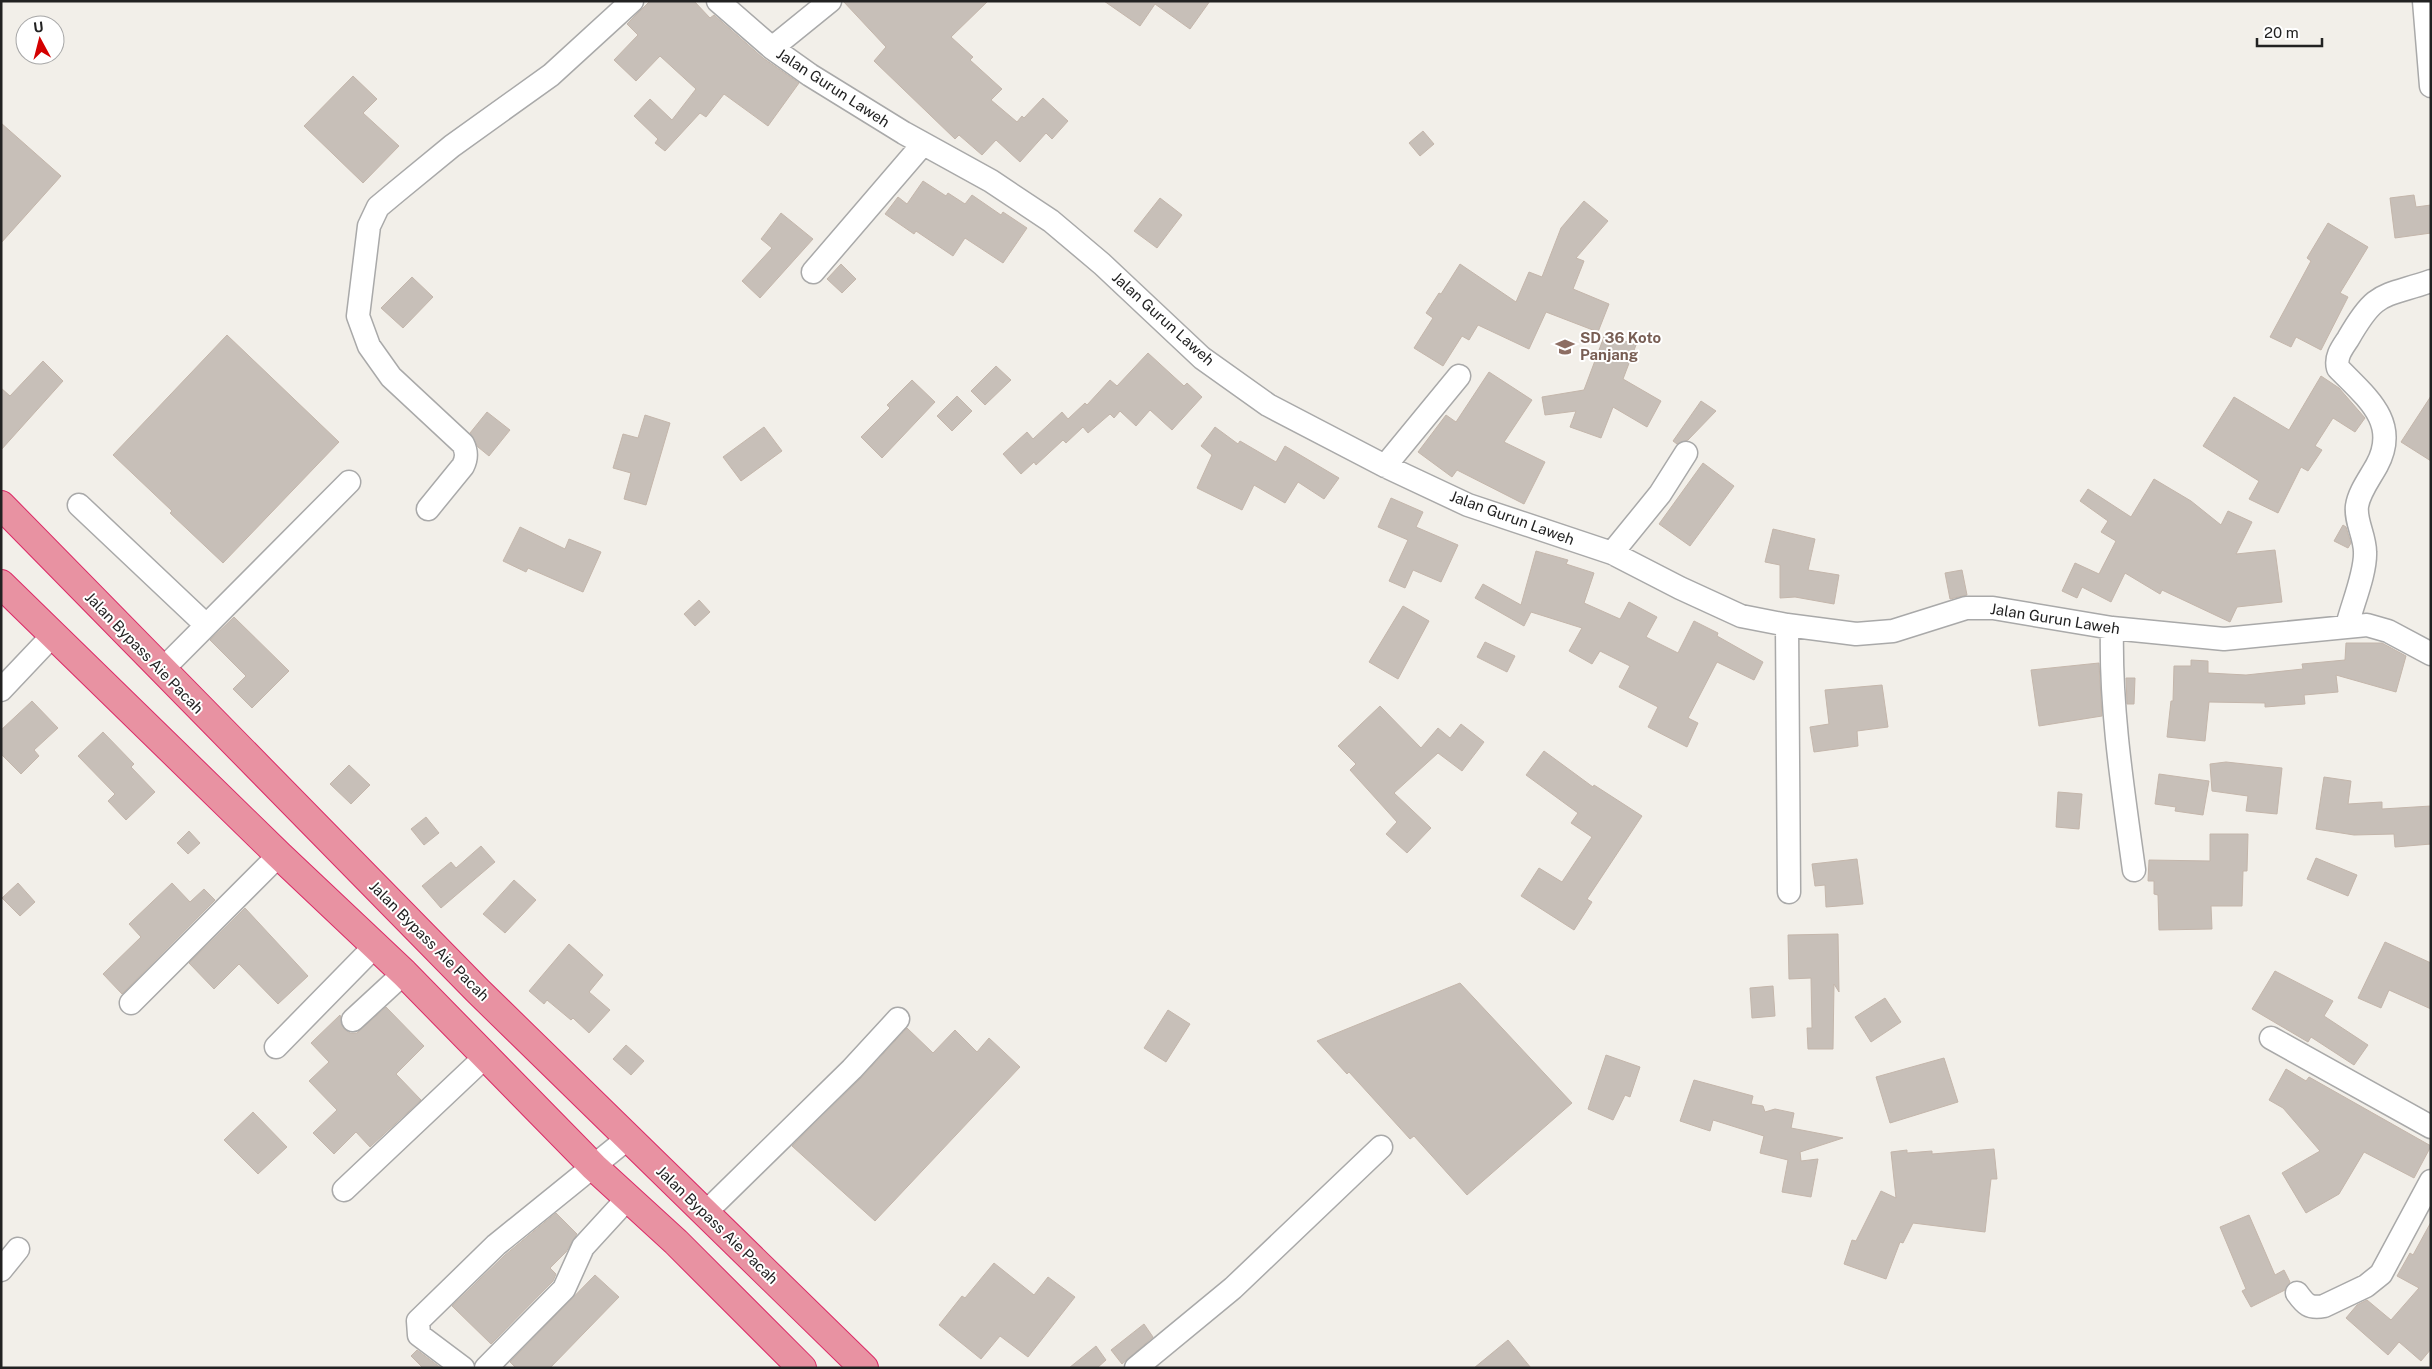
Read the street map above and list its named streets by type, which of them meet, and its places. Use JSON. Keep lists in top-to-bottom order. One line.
{"streets":{"highway":["Jalan Bypass Aie Pacah"],"street":["Jalan Gurun Laweh"]},"places":{"school or university":["SD 36 Koto Panjang"]},"scale_bar":"20 m","north":"top"}
